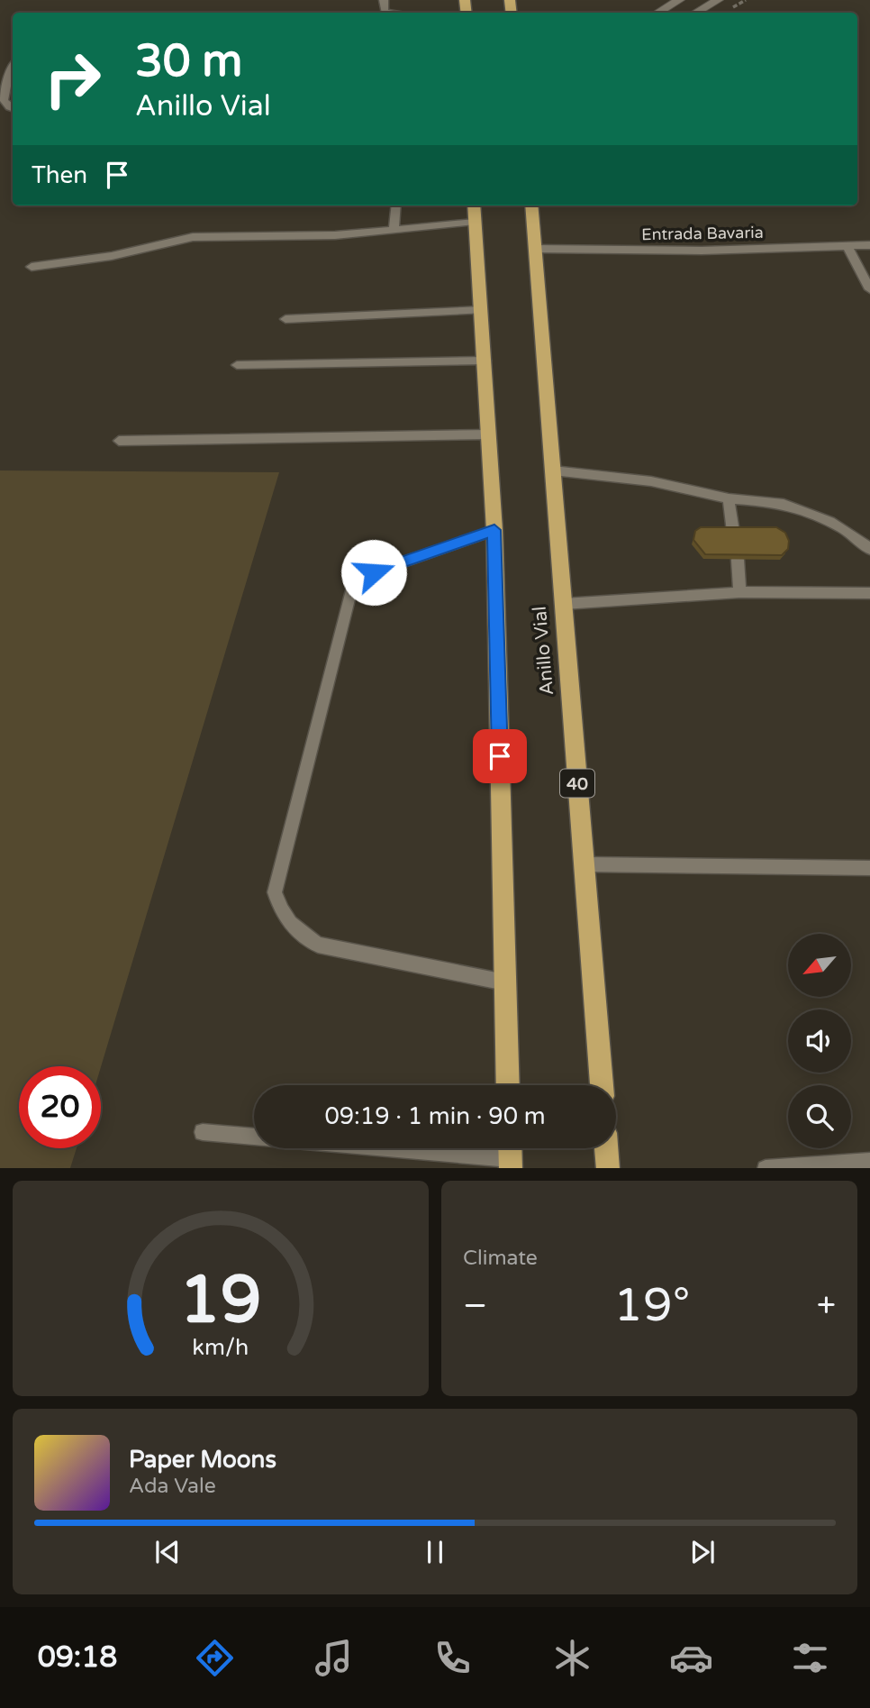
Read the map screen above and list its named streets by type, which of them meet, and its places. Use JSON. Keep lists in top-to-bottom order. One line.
{"streets":{"highway":["Anillo Vial","40"],"lane":["Entrada Bavaria"]},"crossings":[["Entrada Bavaria","Anillo Vial"]],"north":"bottom left","page":{"turn":["30 m","Anillo Vial"],"then":"Then","limit":"20","trip":"09:19 · 1 min · 90 m","tile":"Climate","heat":["−","19°","+"],"song":["Paper Moons","Ada Vale"],"tabs":"09:18","gauge":["19","km/h"]}}
